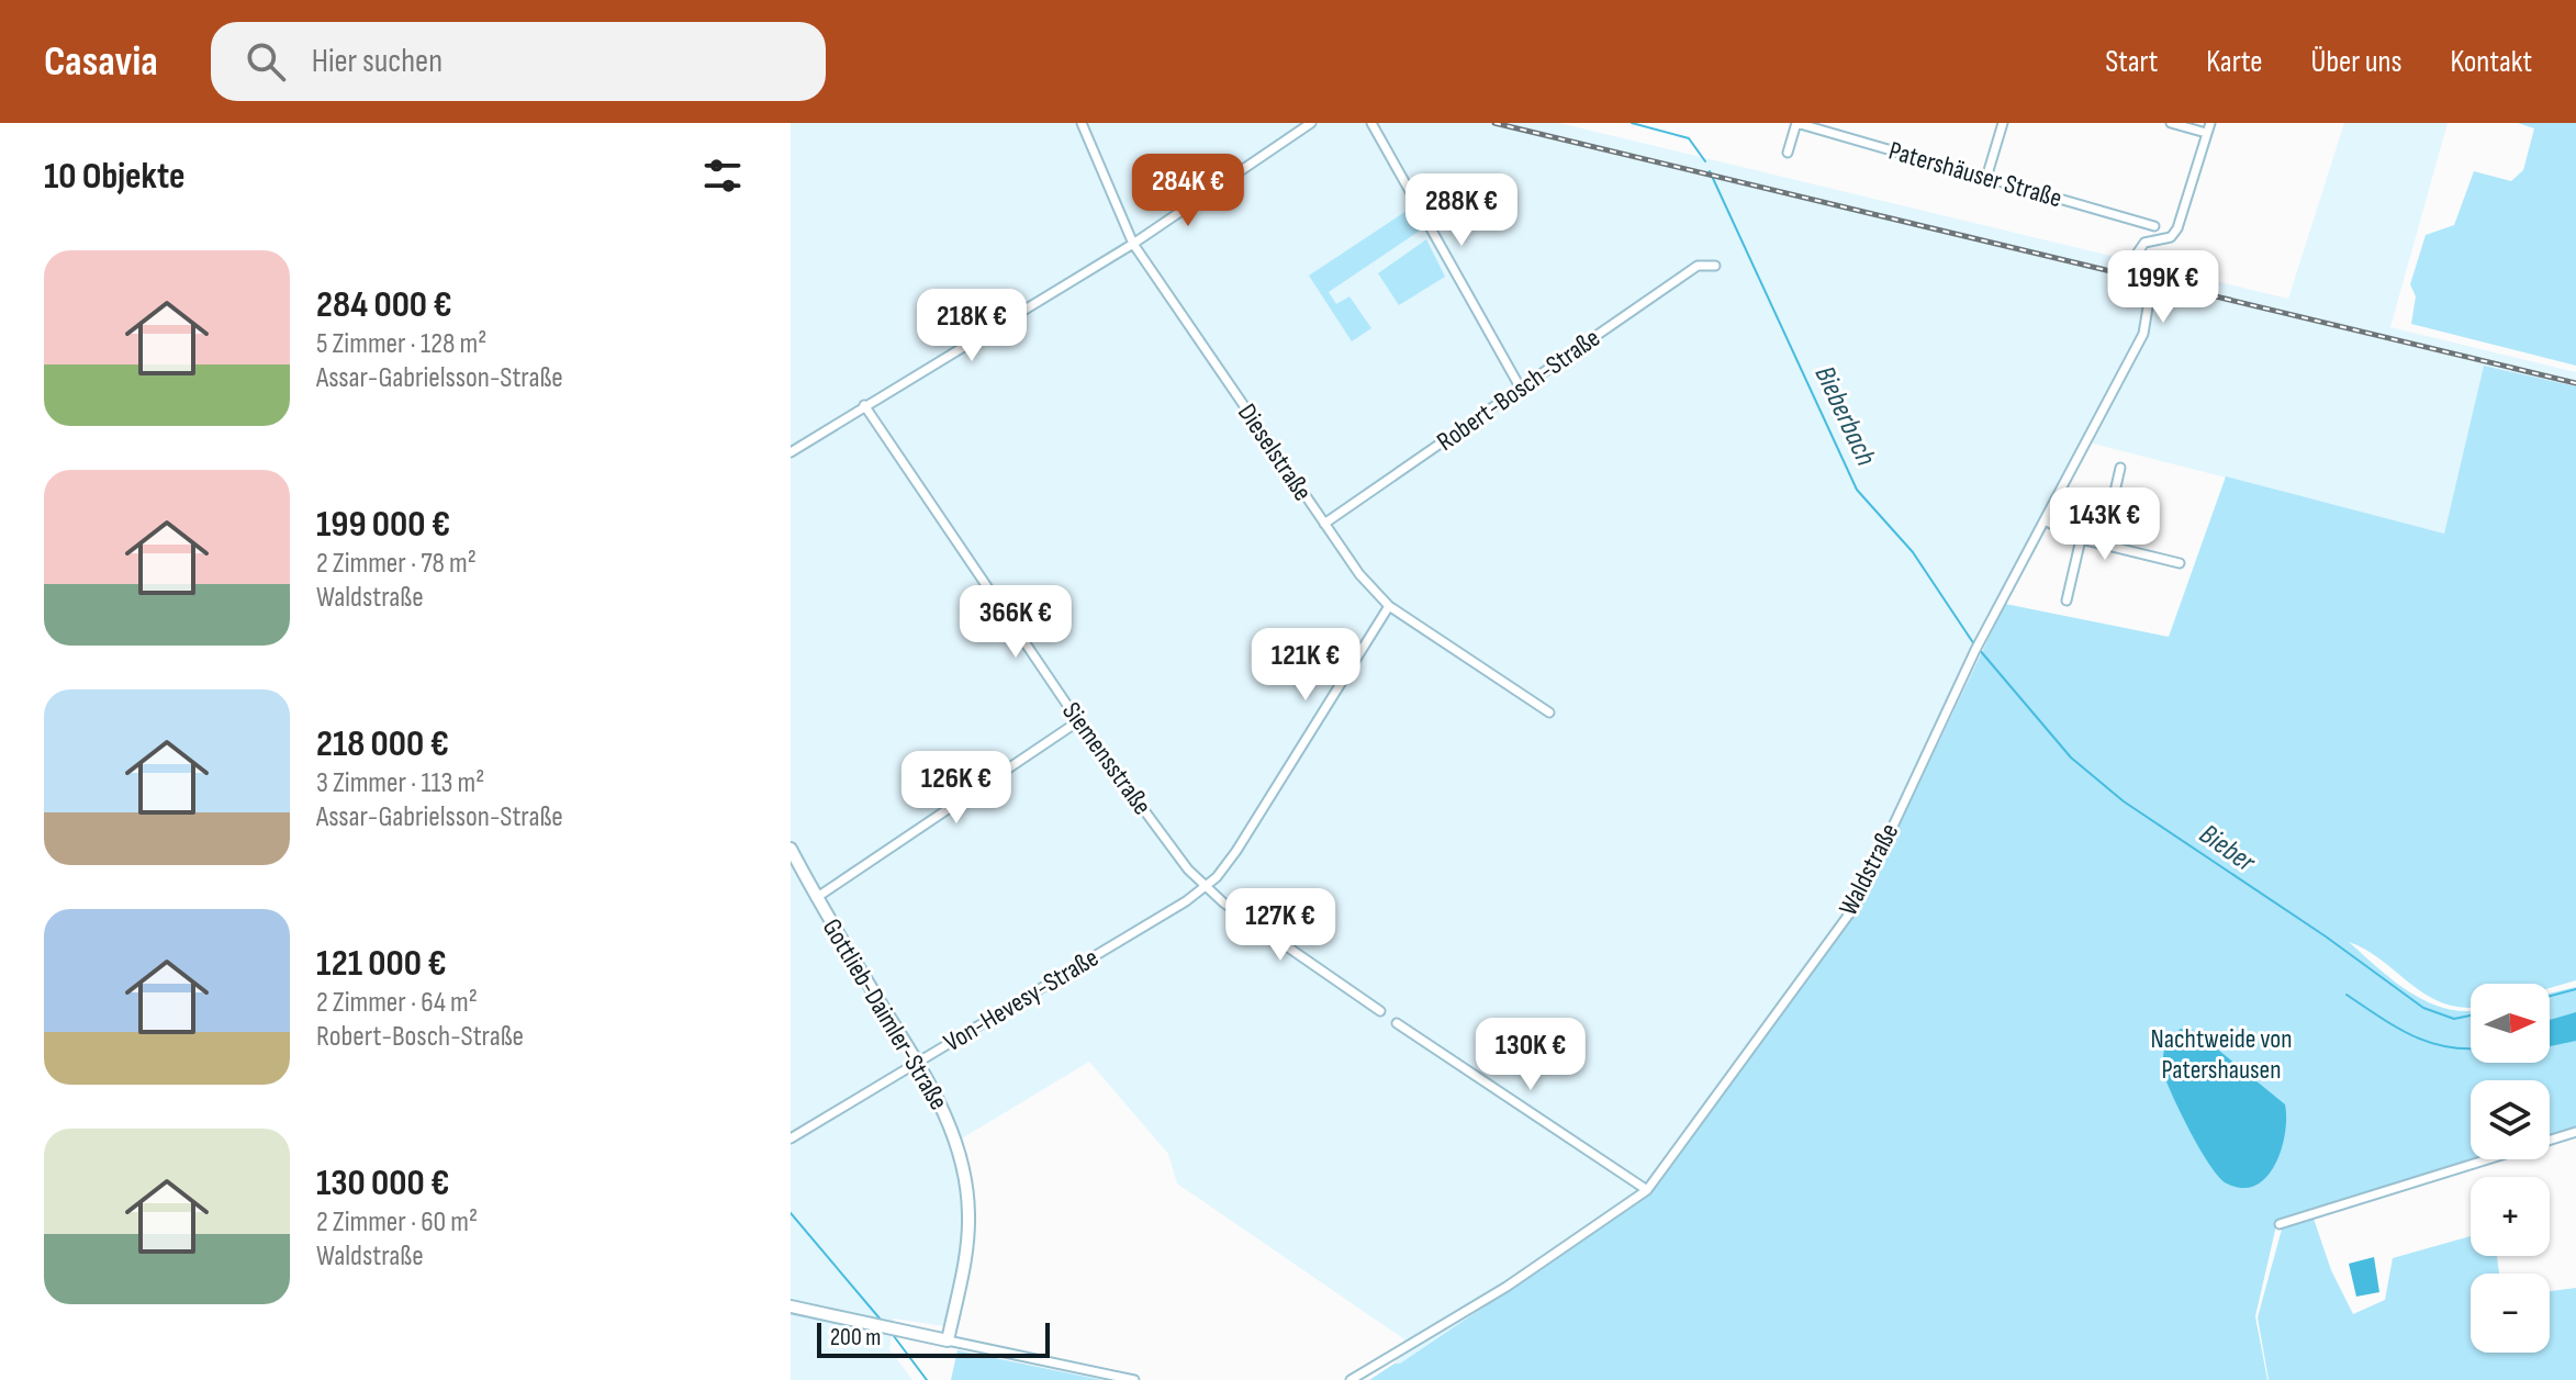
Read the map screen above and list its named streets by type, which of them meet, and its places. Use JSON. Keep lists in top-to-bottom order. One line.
{"streets":{"street":["Patershäuser Straße","Robert-Bosch-Straße","Dieselstraße","Siemensstraße","Waldstraße","Von-Hevesy-Straße","Gottlieb-Daimler-Straße"]},"crossings":[["Robert-Bosch-Straße","Dieselstraße"],["Siemensstraße","Von-Hevesy-Straße"],["Von-Hevesy-Straße","Gottlieb-Daimler-Straße"]],"water":["Bieberbach","Bieber"],"parks":["Nachtweide von Patershausen"],"scale_bar":"200 m","north":"right","page":{"header":"Casavia","search":"Hier suchen","nav":["Start","Karte","Über uns","Kontakt"],"heading":"10 Objekte","price":["284K €","288K €","199K €","218K €","143K €","366K €","121K €","126K €","127K €","130K €"],"list":[{"name":"284 000 €","note":"5 Zimmer · 128 m² · Assar-Gabrielsson-Straße"},{"name":"199 000 €","note":"2 Zimmer · 78 m² · Waldstraße"},{"name":"218 000 €","note":"3 Zimmer · 113 m² · Assar-Gabrielsson-Straße"},{"name":"121 000 €","note":"2 Zimmer · 64 m² · Robert-Bosch-Straße"},{"name":"130 000 €","note":"2 Zimmer · 60 m² · Waldstraße"}],"map_buttons":["+","−"],"scale":"200 m"}}
